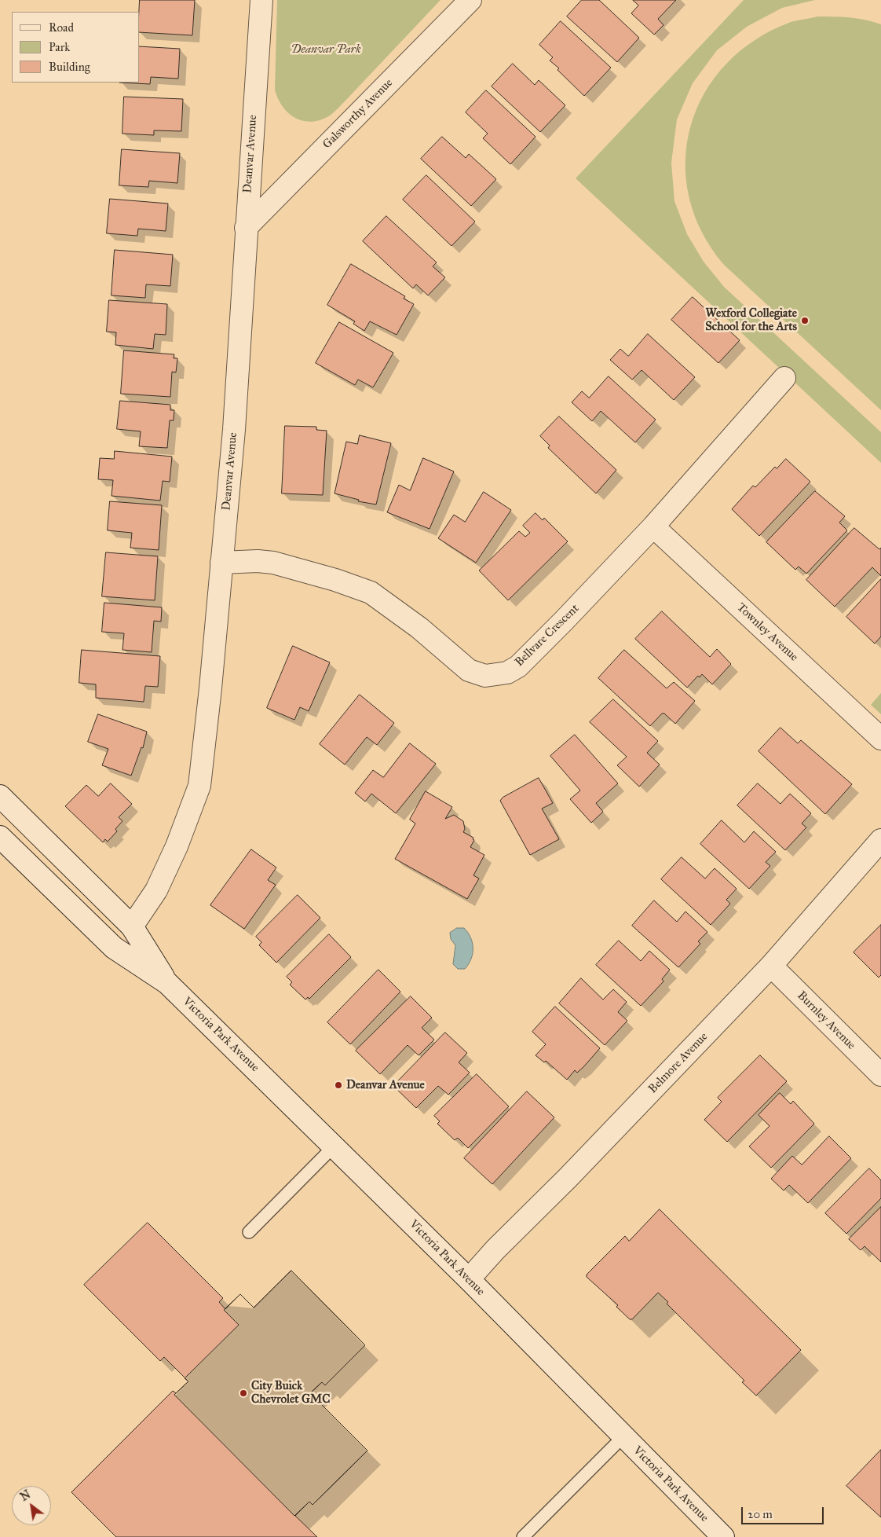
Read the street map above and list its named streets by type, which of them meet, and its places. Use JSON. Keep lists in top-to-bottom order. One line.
{"streets":{"street":["Galsworthy Avenue","Deanvar Avenue","Townley Avenue","Bellvare Crescent","Burnley Avenue","Victoria Park Avenue","Belmore Avenue"]},"crossings":[["Galsworthy Avenue","Deanvar Avenue"],["Deanvar Avenue","Bellvare Crescent"],["Deanvar Avenue","Victoria Park Avenue"],["Townley Avenue","Bellvare Crescent"],["Burnley Avenue","Belmore Avenue"],["Victoria Park Avenue","Belmore Avenue"]],"parks":["Deanvar Park"],"places":["Wexford Collegiate School for the Arts","Deanvar Avenue","City Buick Chevrolet GMC"],"legend":["Road","Park","Building"],"scale_bar":"20 m","north":"top left"}
